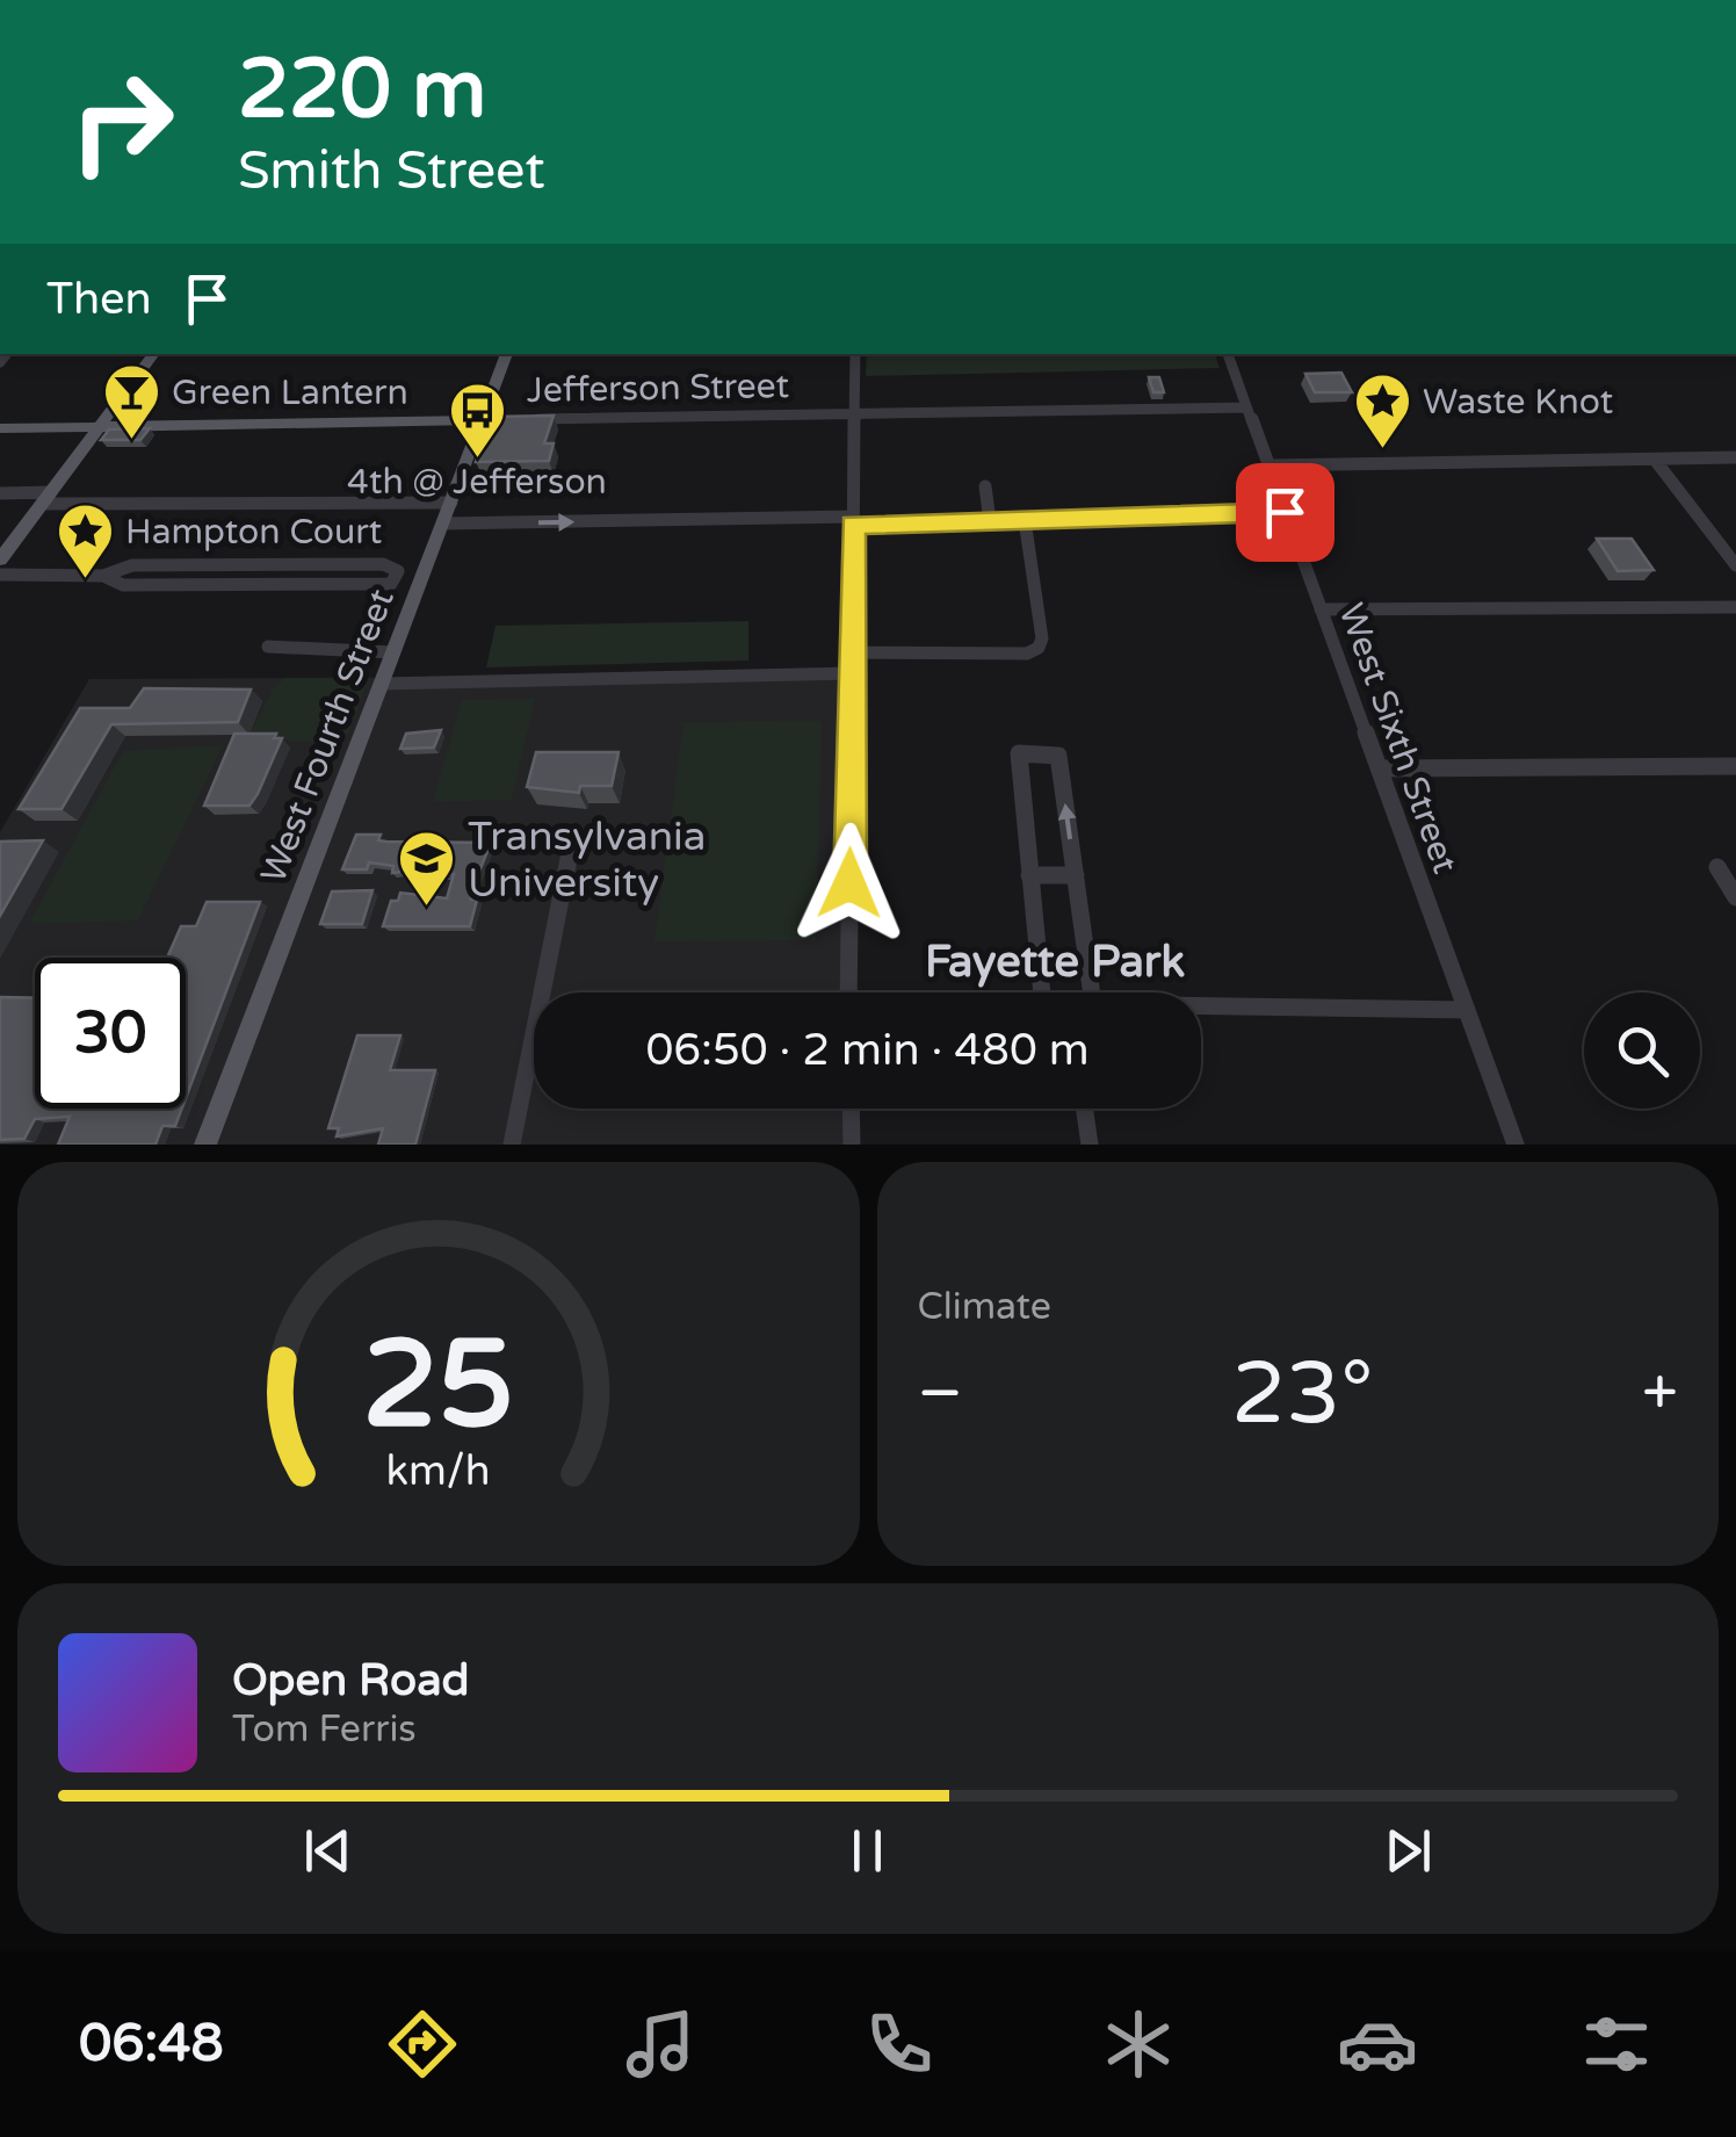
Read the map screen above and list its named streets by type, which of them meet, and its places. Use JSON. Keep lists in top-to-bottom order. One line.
{"streets":{"main road":["Jefferson Street","West Fourth Street"],"street":["West Sixth Street"]},"crossings":[["Jefferson Street","West Fourth Street"],["Jefferson Street","West Sixth Street"]],"districts":["Fayette Park"],"places":{"bar":["Green Lantern"],"place":["Waste Knot","Hampton Court"],"bus stop":["4th @ Jefferson"],"school or university":["Transylvania University"]},"page":{"turn":["220 m","Smith Street"],"then":"Then","limit":"30","trip":"06:50 · 2 min · 480 m","tile":"Climate","heat":["−","23°","+"],"song":["Open Road","Tom Ferris"],"tabs":"06:48","gauge":["25","km/h"]}}
